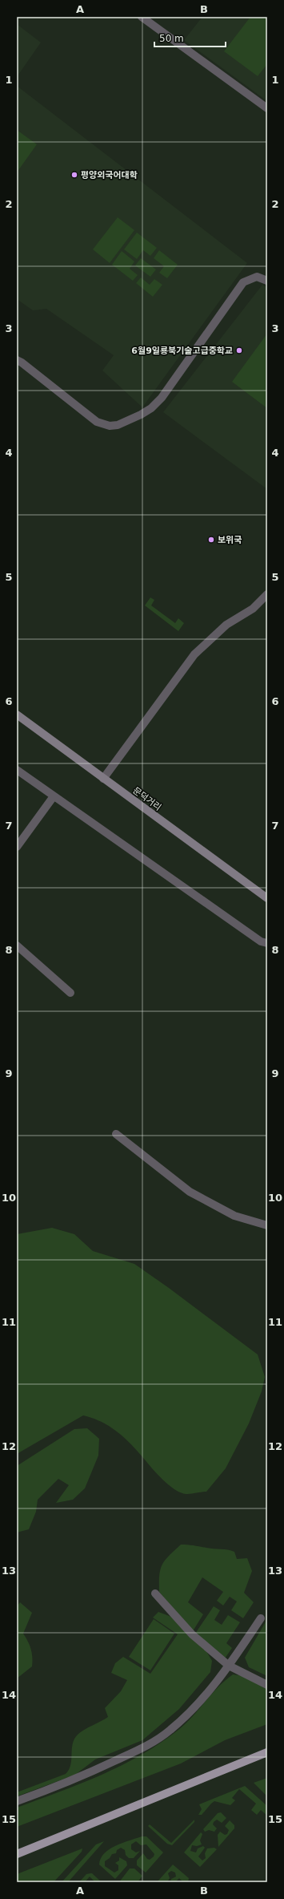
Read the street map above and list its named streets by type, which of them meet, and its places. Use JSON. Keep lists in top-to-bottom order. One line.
{"streets":{"main road":["문덕거리"]},"places":["평양외국어대학","6월9일룡북기술고급중학교","보위국"],"scale_bar":"50 m","grid":{"columns":["A","B"],"rows":["1","2","3","4","5","6","7","8","9","10","11","12","13","14","15"]}}
